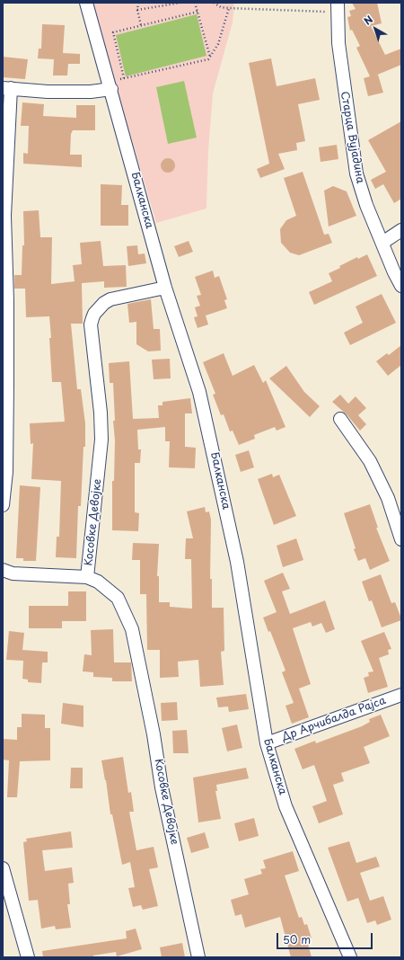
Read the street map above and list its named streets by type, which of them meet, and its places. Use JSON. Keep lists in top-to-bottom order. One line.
{"streets":{"street":["Старца Вујадина","Балканска","Косовке Девојке","Др Арчибалда Рајса"]},"crossings":[["Балканска","Косовке Девојке"],["Балканска","Др Арчибалда Рајса"]],"scale_bar":"50 m","north":"top left"}
